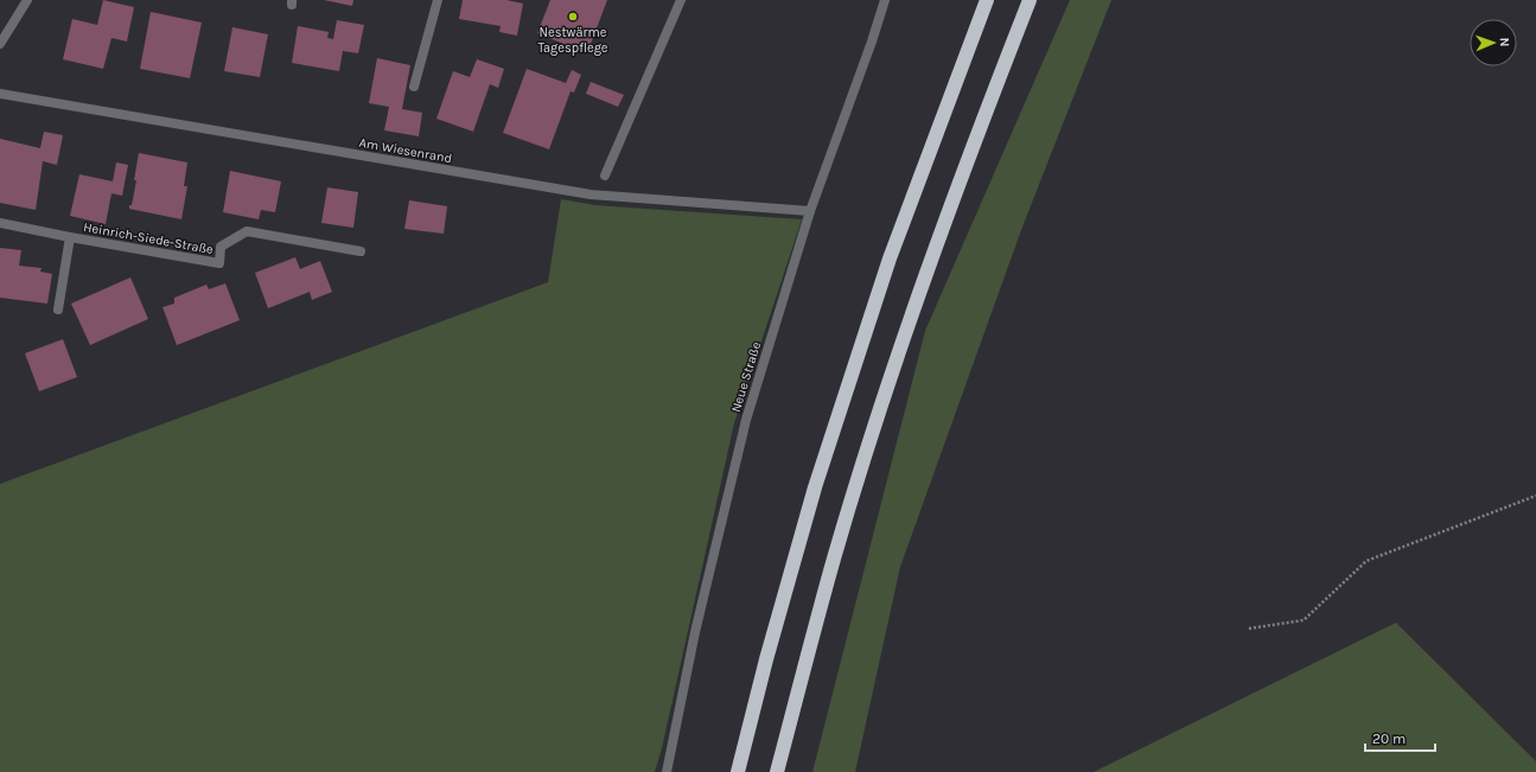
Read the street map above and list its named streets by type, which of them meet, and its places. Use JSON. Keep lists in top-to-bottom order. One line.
{"streets":{"street":["Am Wiesenrand","Heinrich-Siede-Straße","Neue Straße"]},"crossings":[["Am Wiesenrand","Neue Straße"]],"places":["Nestwärme Tagespflege"],"scale_bar":"20 m","north":"right"}
